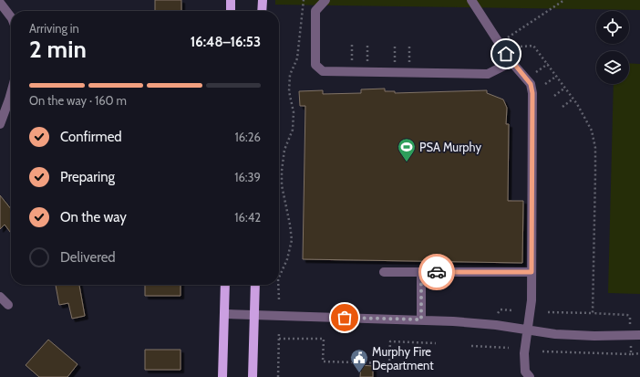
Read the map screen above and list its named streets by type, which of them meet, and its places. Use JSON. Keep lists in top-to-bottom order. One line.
{"places":{"sports":["PSA Murphy"],"public building":["Murphy Fire Department"]},"page":{"heading":["2 min","Arriving in","16:48–16:53"],"bar":"On the way · 160 m","list":[["Confirmed","16:26"],["Preparing","16:39"],["On the way","16:42"],"Delivered"]}}
